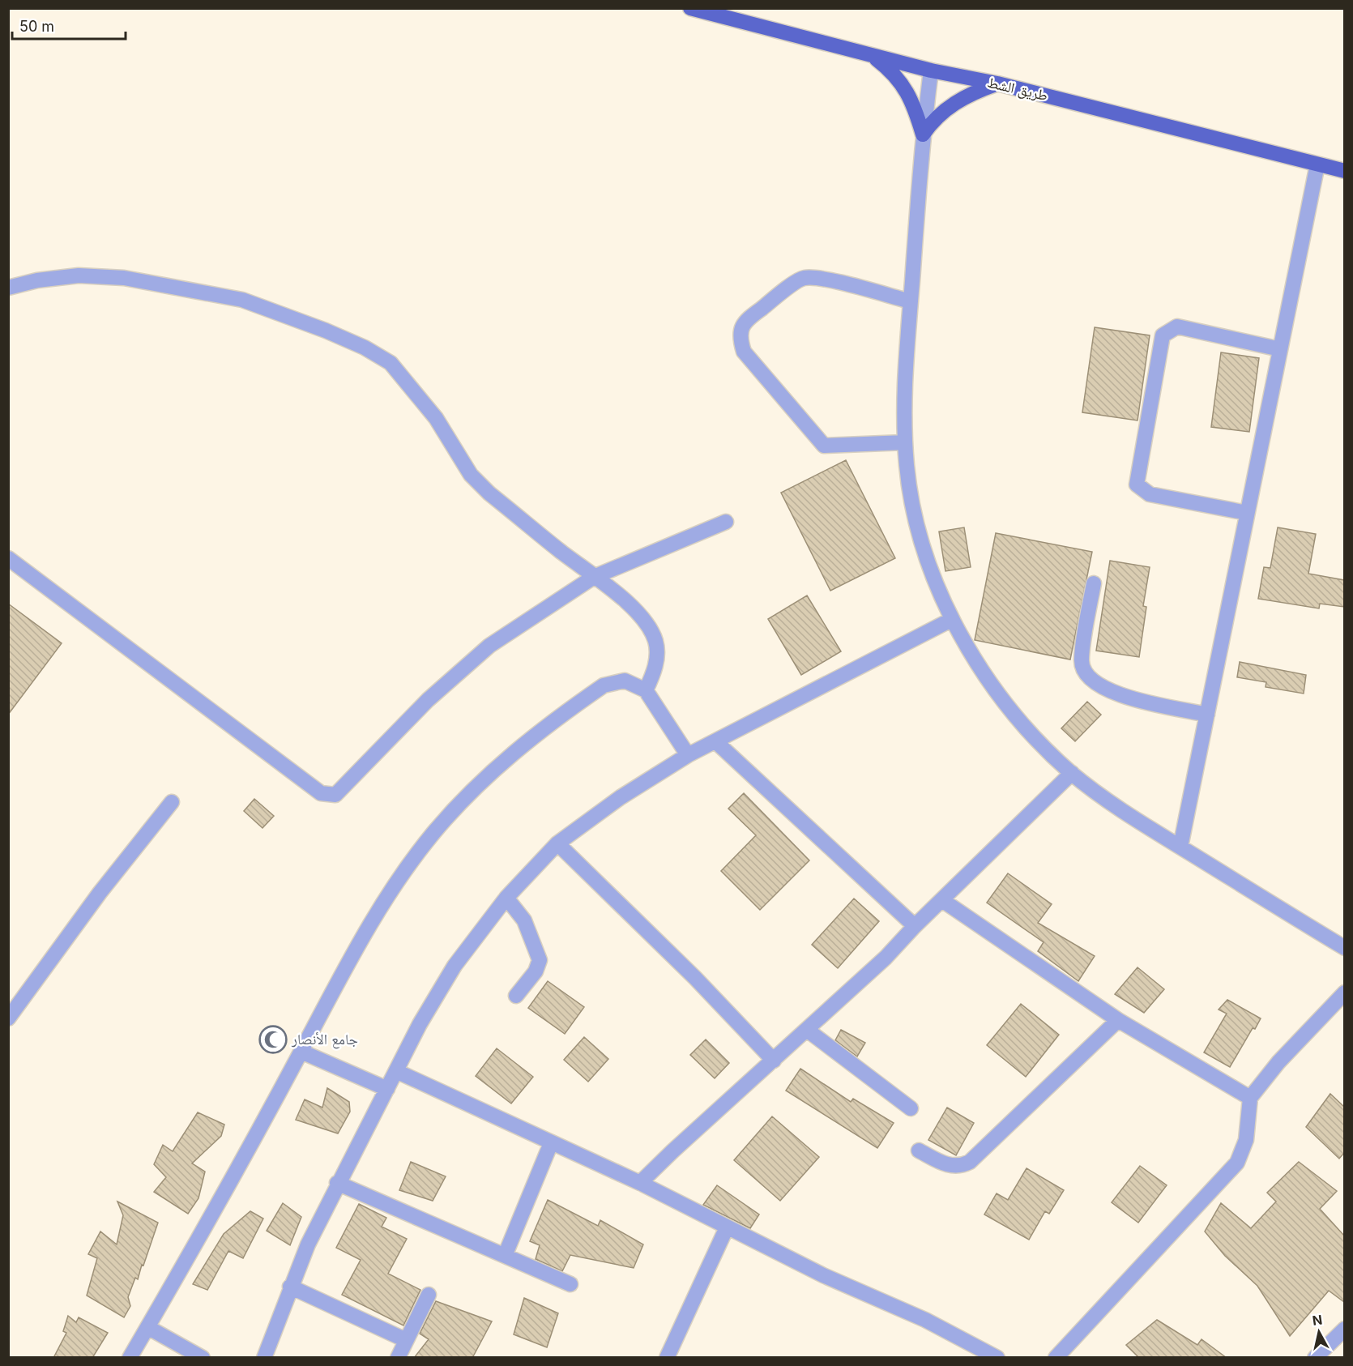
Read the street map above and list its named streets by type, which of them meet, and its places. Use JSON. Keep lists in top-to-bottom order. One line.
{"streets":{"main road":["طريق الشط"]},"places":{"mosque":["جامع الأنصار"]},"scale_bar":"50 m","north":"top"}
